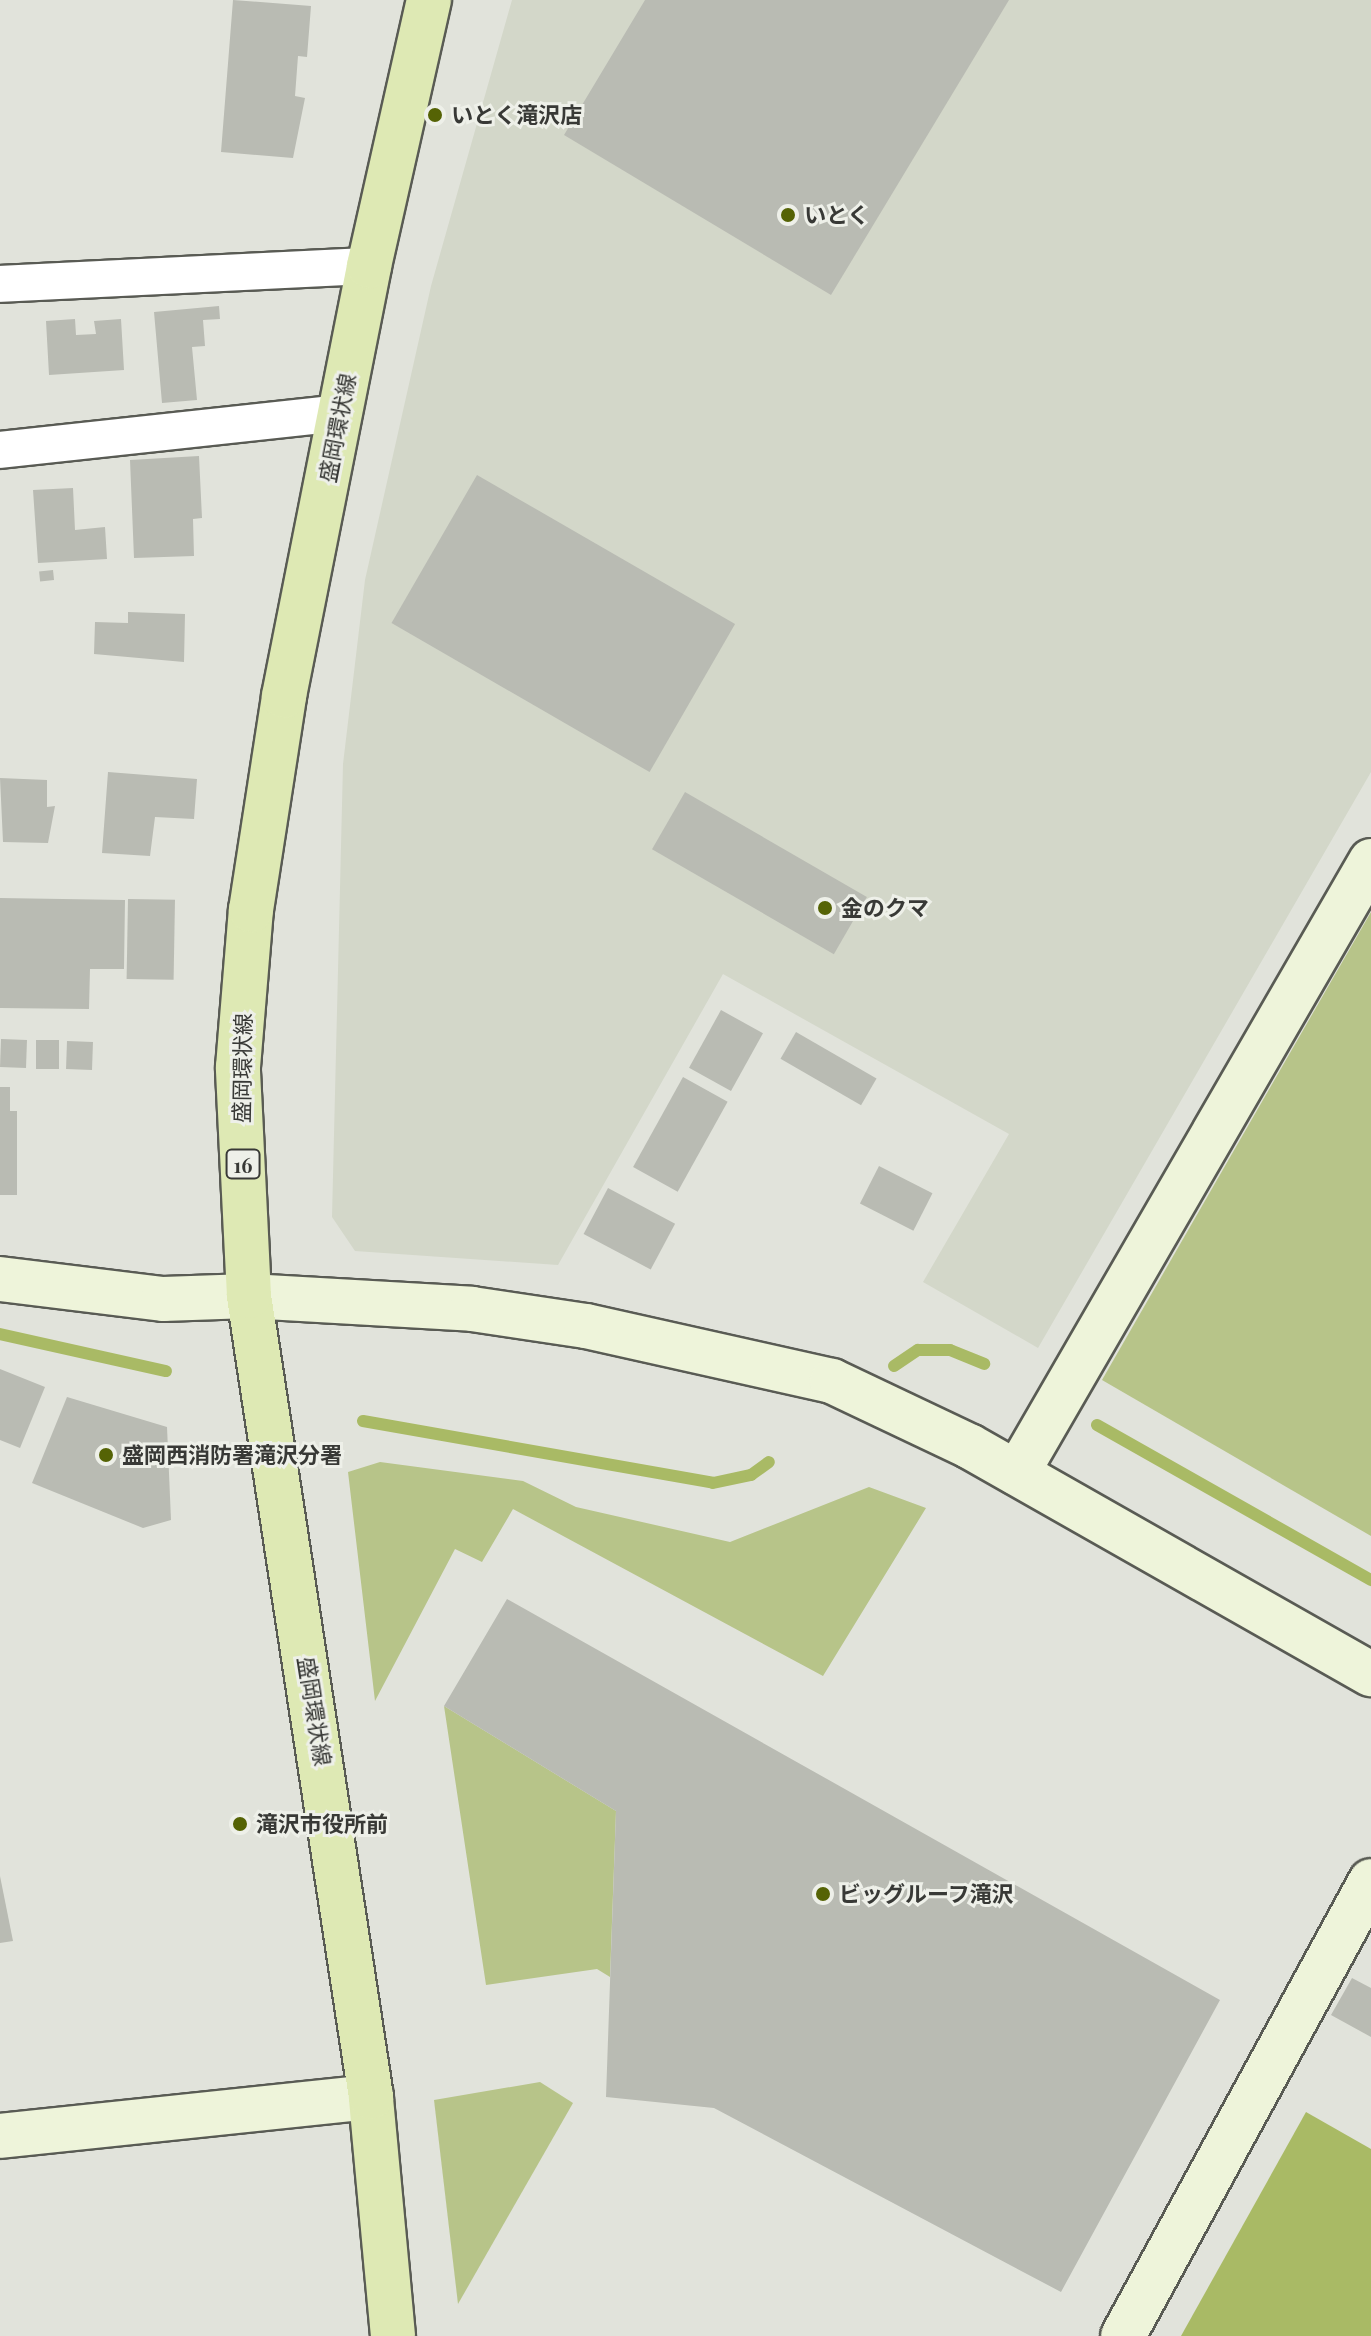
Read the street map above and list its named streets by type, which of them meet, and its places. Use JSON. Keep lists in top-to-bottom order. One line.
{"streets":{"main road":["盛岡環状線","16"]},"places":["いとく滝沢店","いとく","金のクマ","盛岡西消防署滝沢分署","滝沢市役所前","ビッグルーフ滝沢"]}
